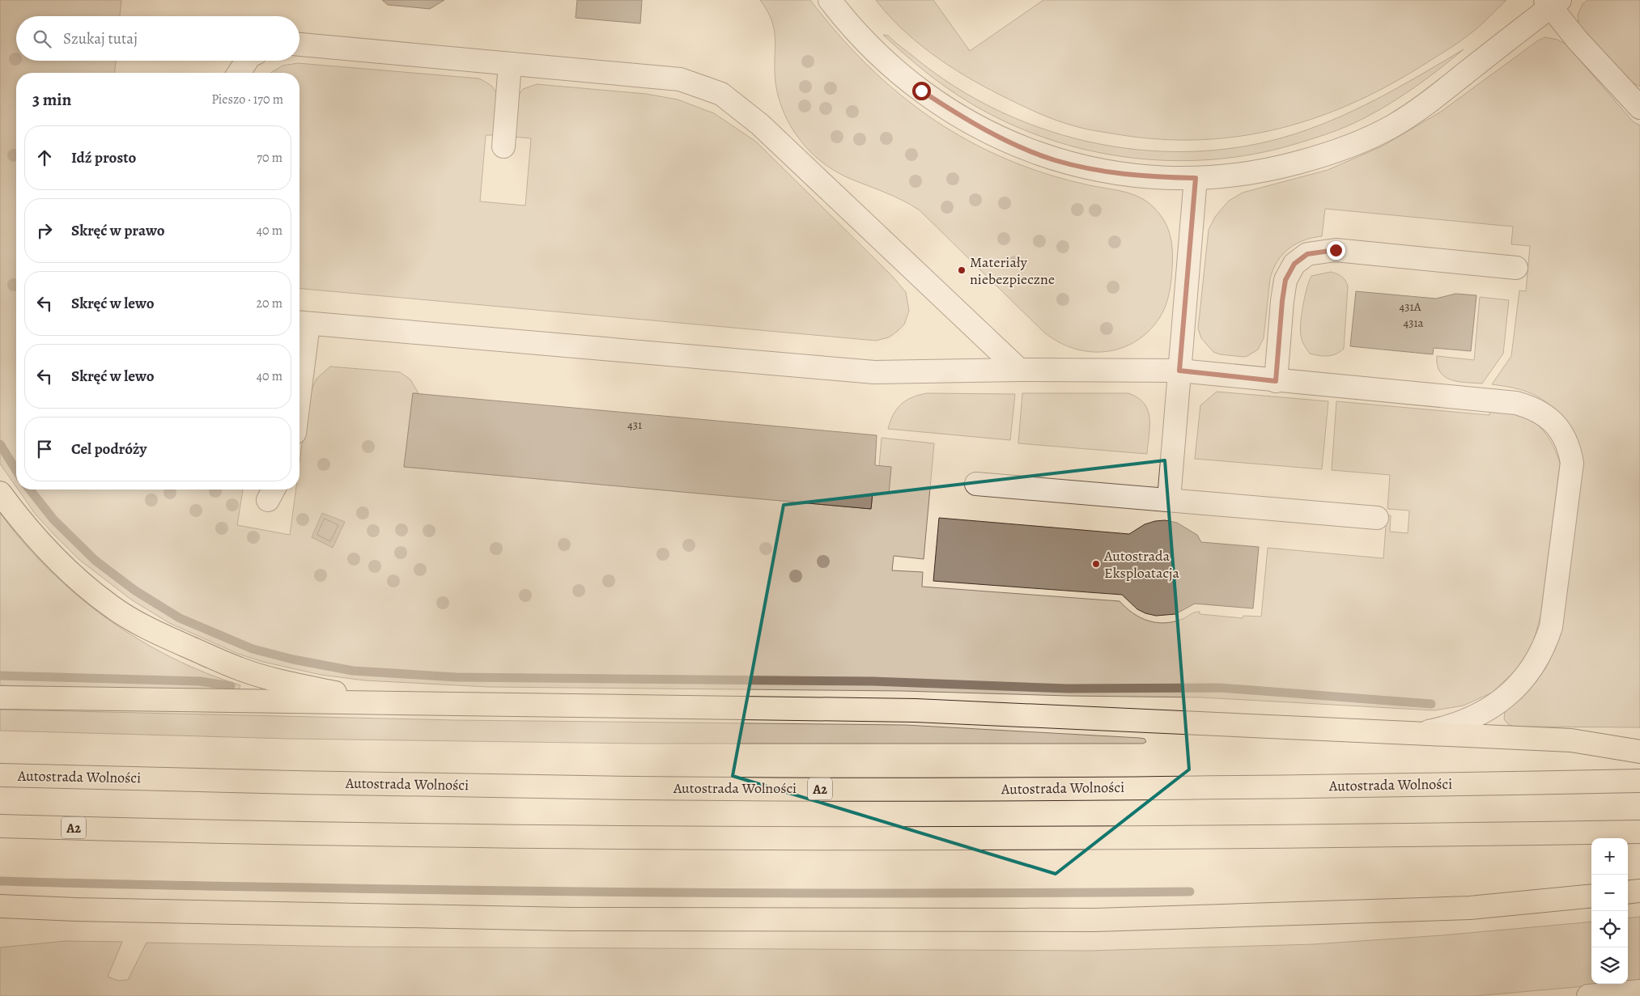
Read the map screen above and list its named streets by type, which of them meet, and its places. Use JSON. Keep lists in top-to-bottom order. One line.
{"streets":{"highway":["Autostrada Wolności","A2"]},"places":["Materiały niebezpieczne","Autostrada Eksploatacja"],"house_numbers":["431A","431a","431"],"page":{"search":"Szukaj tutaj","heading":["3 min","Pieszo · 170 m"],"list":[["Idź prosto","70 m"],["Skręć w prawo","40 m"],["Skręć w lewo","20 m"],["Skręć w lewo","40 m"],"Cel podróży"],"map_buttons":["+","−"]}}
